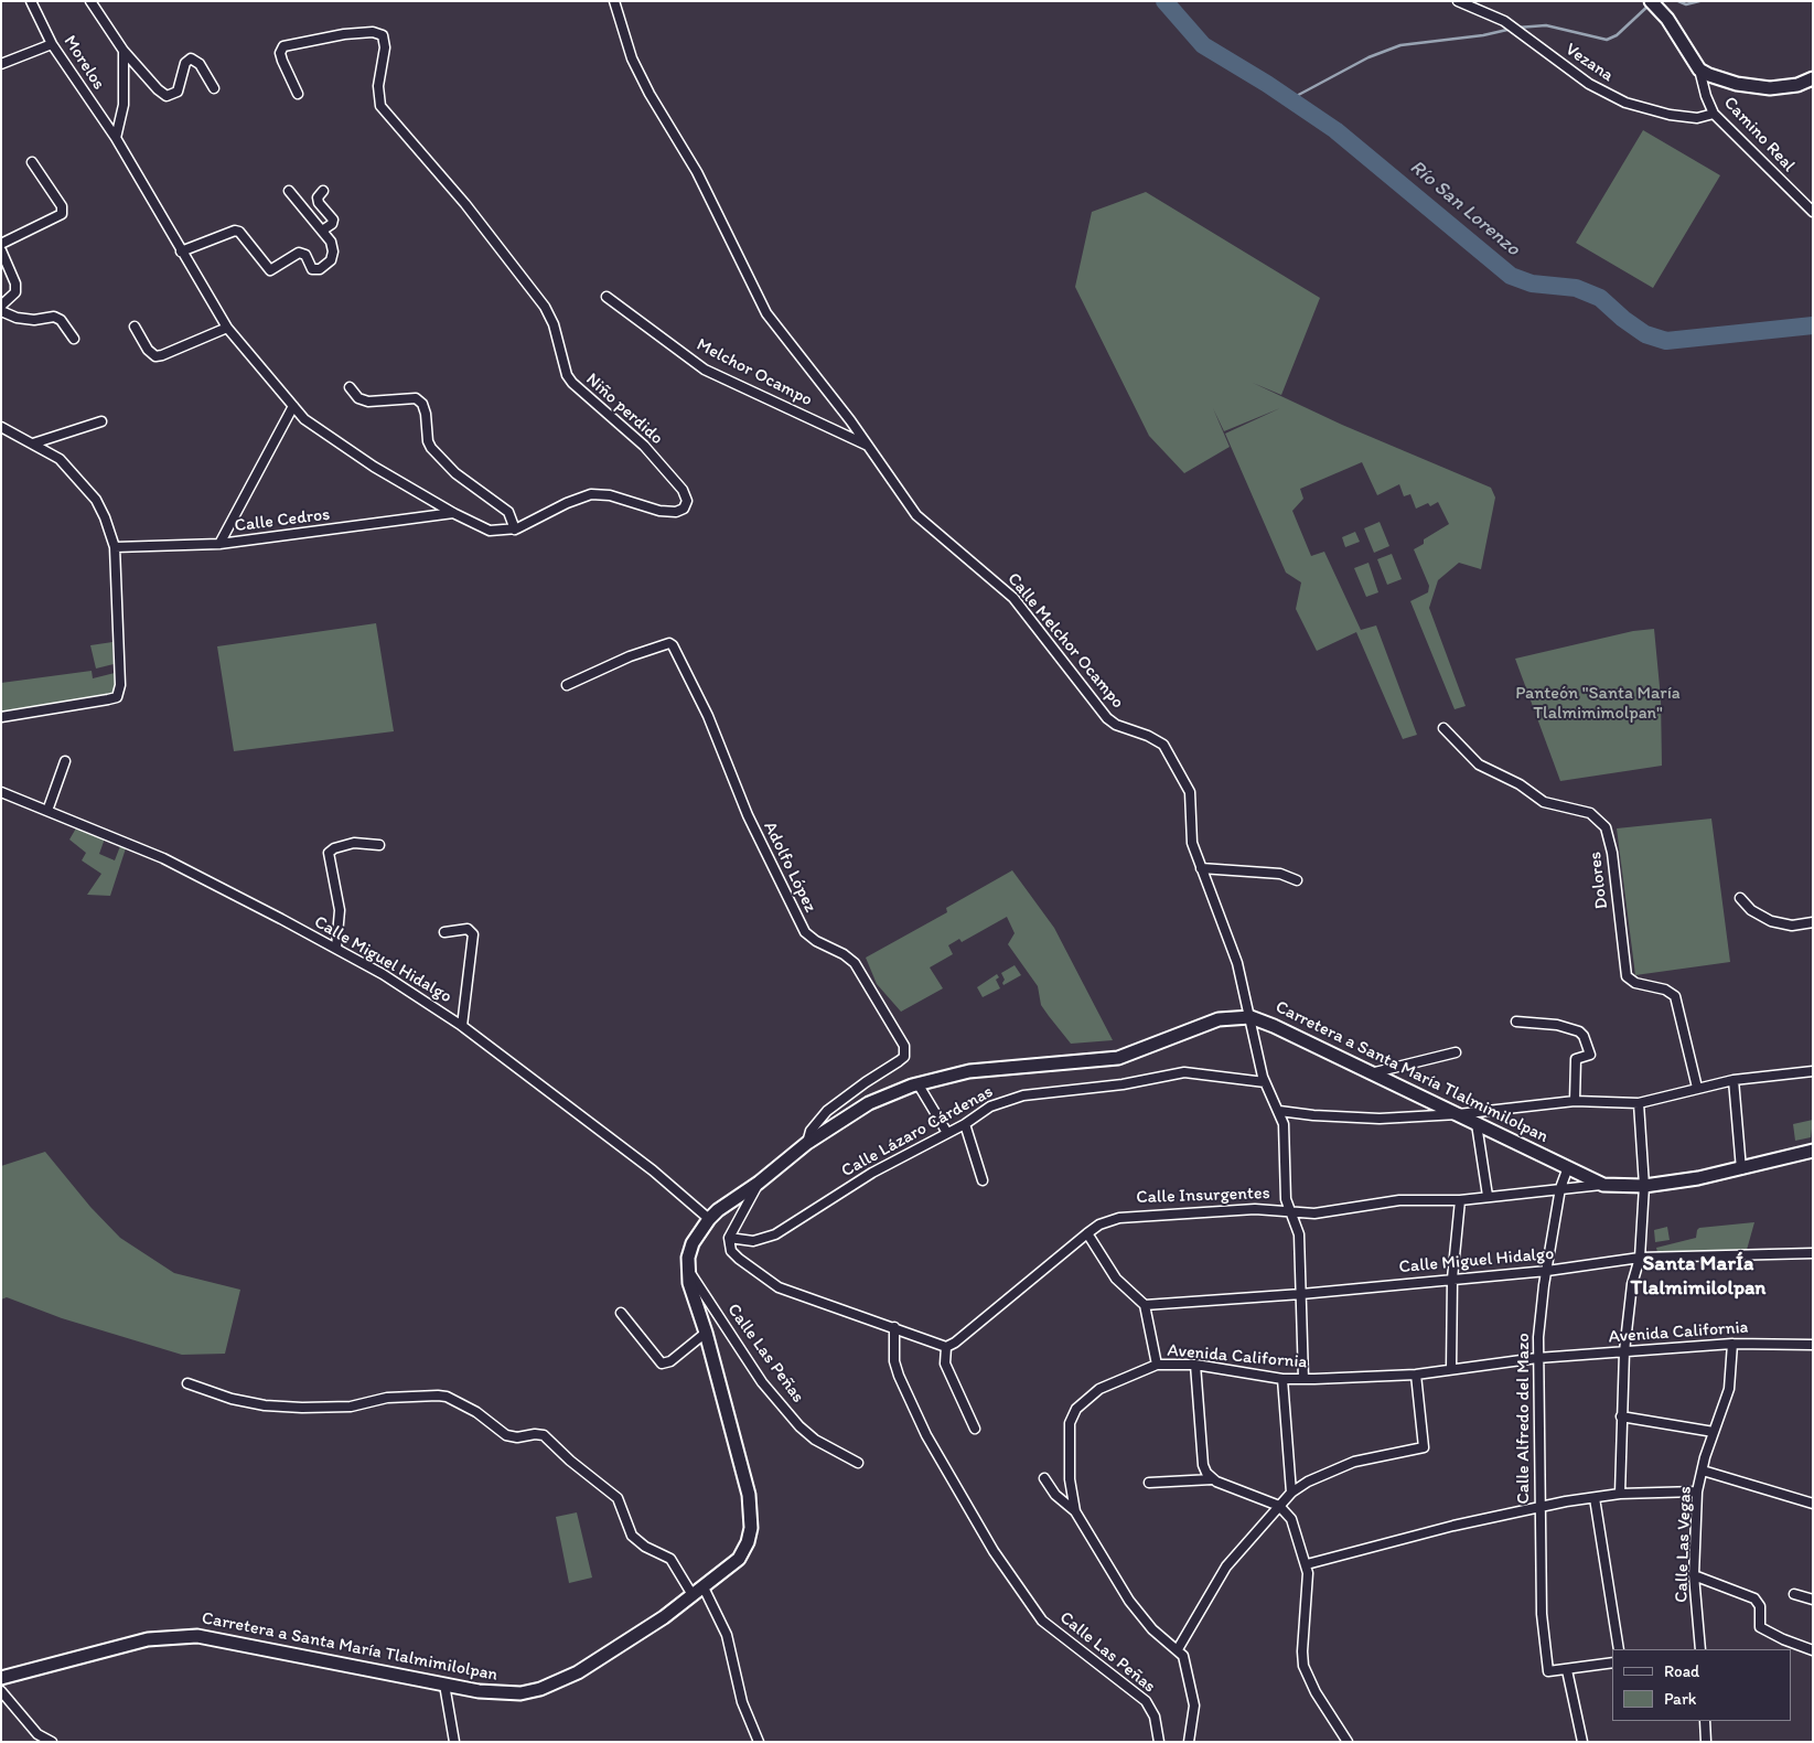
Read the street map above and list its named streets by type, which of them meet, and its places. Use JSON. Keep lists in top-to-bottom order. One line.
{"streets":{"main road":["Carretera a Santa María Tlalmimilolpan","Calle Insurgentes"],"street":["Morelos","Vezana","Camino Real","Melchor Ocampo","Niño perdido","Calle Cedros","Calle Melchor Ocampo","Adolfo López","Dolores","Calle Miguel Hidalgo","Calle Lázaro Cárdenas","Avenida California","Calle Las Peñas","Calle Alfredo del Mazo","Calle Las Vegas"]},"crossings":[["Morelos","Niño perdido"],["Morelos","Calle Cedros"],["Vezana","Camino Real"],["Melchor Ocampo","Calle Melchor Ocampo"],["Calle Melchor Ocampo","Calle Miguel Hidalgo"],["Calle Melchor Ocampo","Carretera a Santa María Tlalmimilolpan"],["Calle Melchor Ocampo","Calle Lázaro Cárdenas"],["Calle Melchor Ocampo","Calle Insurgentes"],["Calle Melchor Ocampo","Avenida California"],["Adolfo López","Carretera a Santa María Tlalmimilolpan"],["Calle Miguel Hidalgo","Carretera a Santa María Tlalmimilolpan"],["Calle Miguel Hidalgo","Calle Alfredo del Mazo"],["Carretera a Santa María Tlalmimilolpan","Calle Insurgentes"],["Carretera a Santa María Tlalmimilolpan","Calle Las Peñas"],["Carretera a Santa María Tlalmimilolpan","Calle Alfredo del Mazo"],["Calle Insurgentes","Calle Alfredo del Mazo"],["Avenida California","Calle Alfredo del Mazo"],["Avenida California","Calle Las Vegas"]],"districts":["Santa MarÍa Tlalmimilolpan"],"water":["Río San Lorenzo"],"parks":["Panteón \"Santa María Tlalmimimolpan\""],"legend":["Road","Park"]}
